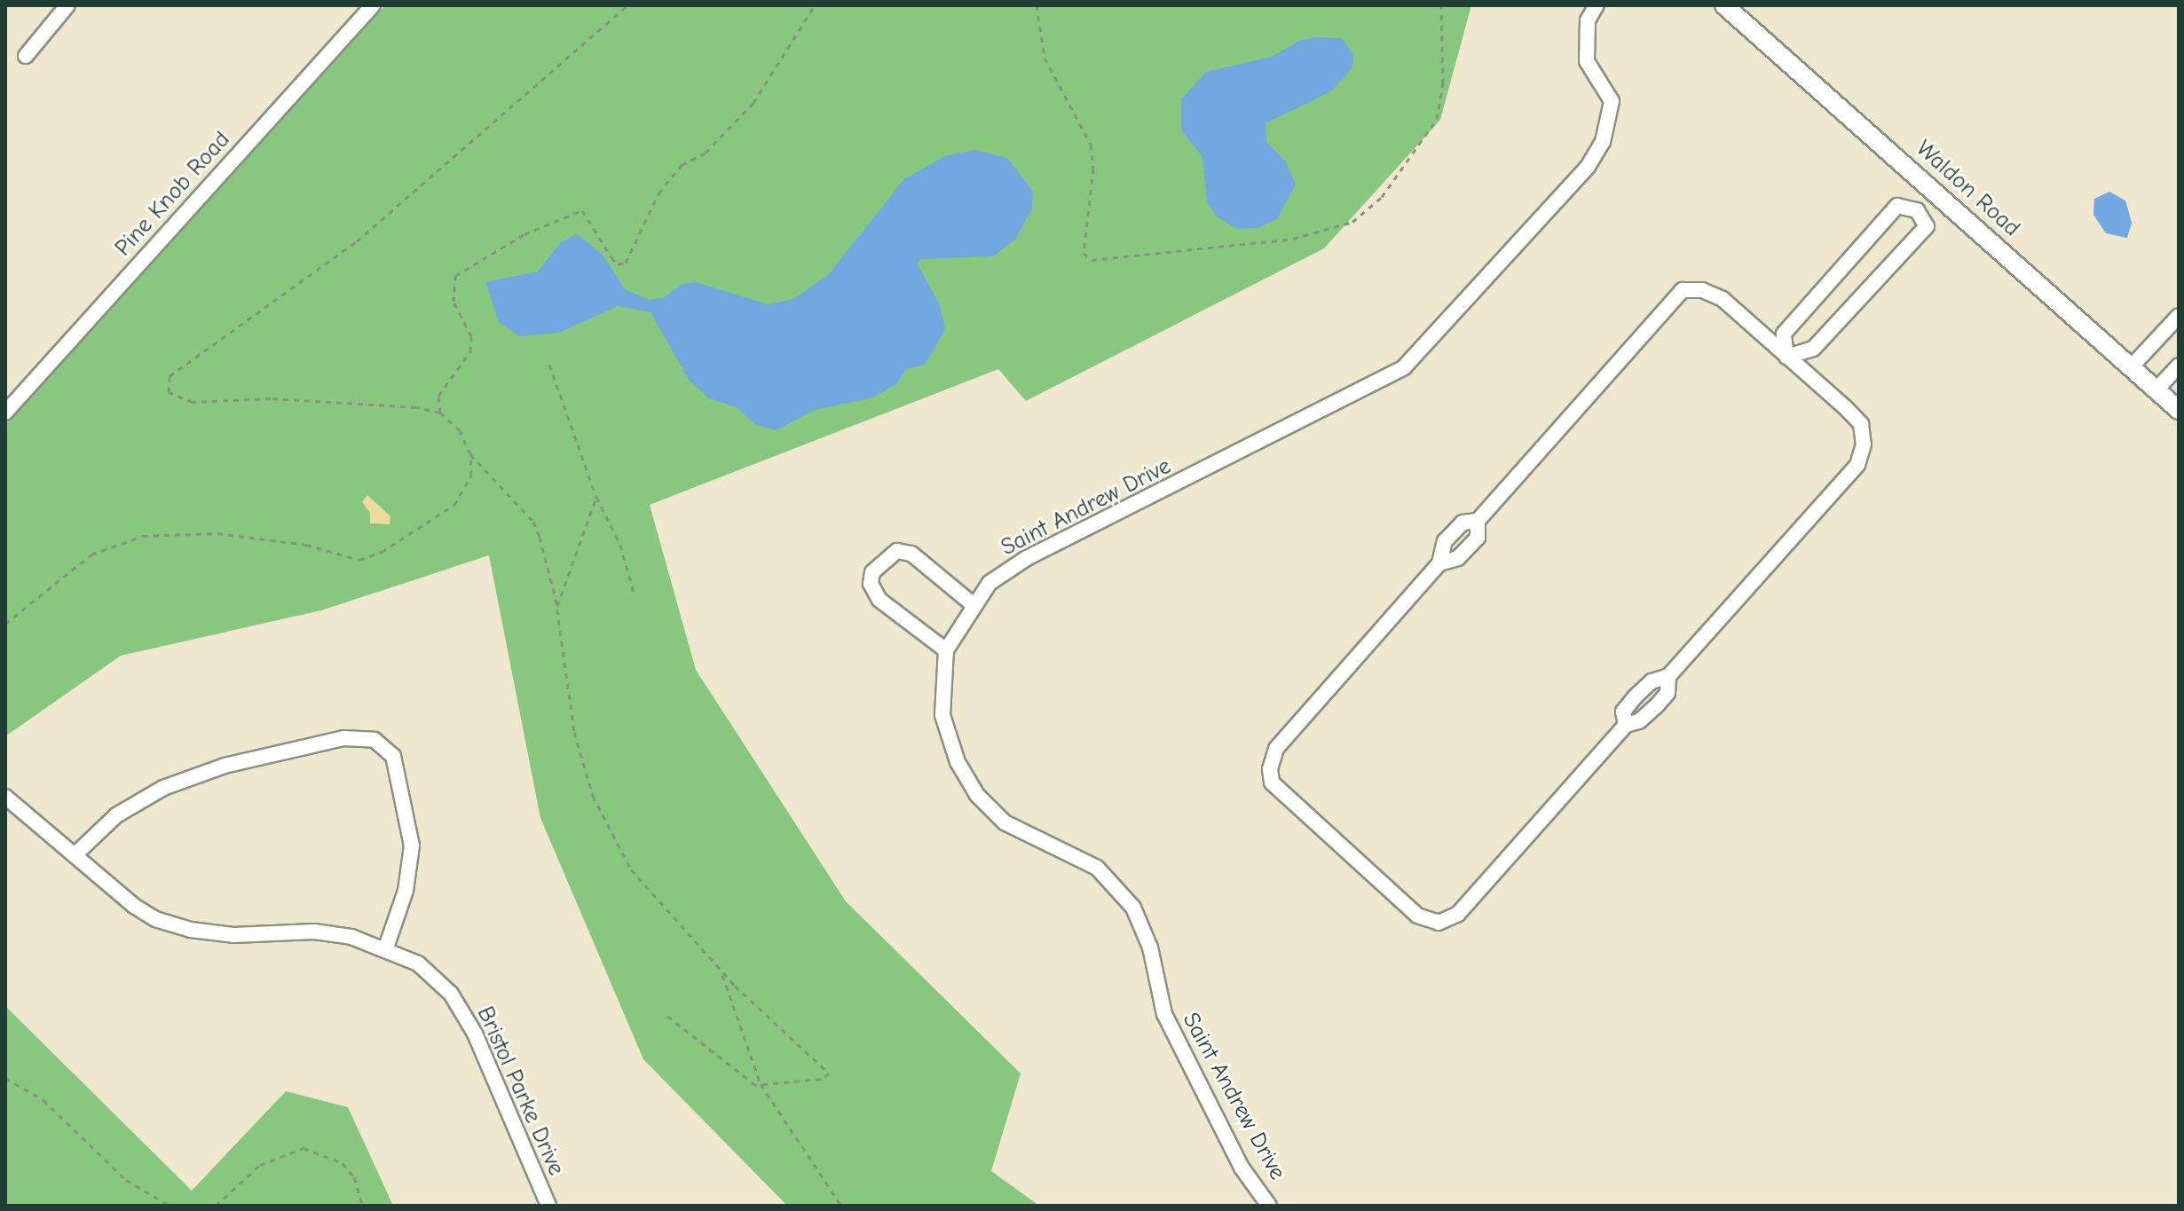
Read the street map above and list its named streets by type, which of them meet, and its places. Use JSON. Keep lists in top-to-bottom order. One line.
{"streets":{"street":["Waldon Road","Pine Knob Road","Saint Andrew Drive","Bristol Parke Drive"]}}
